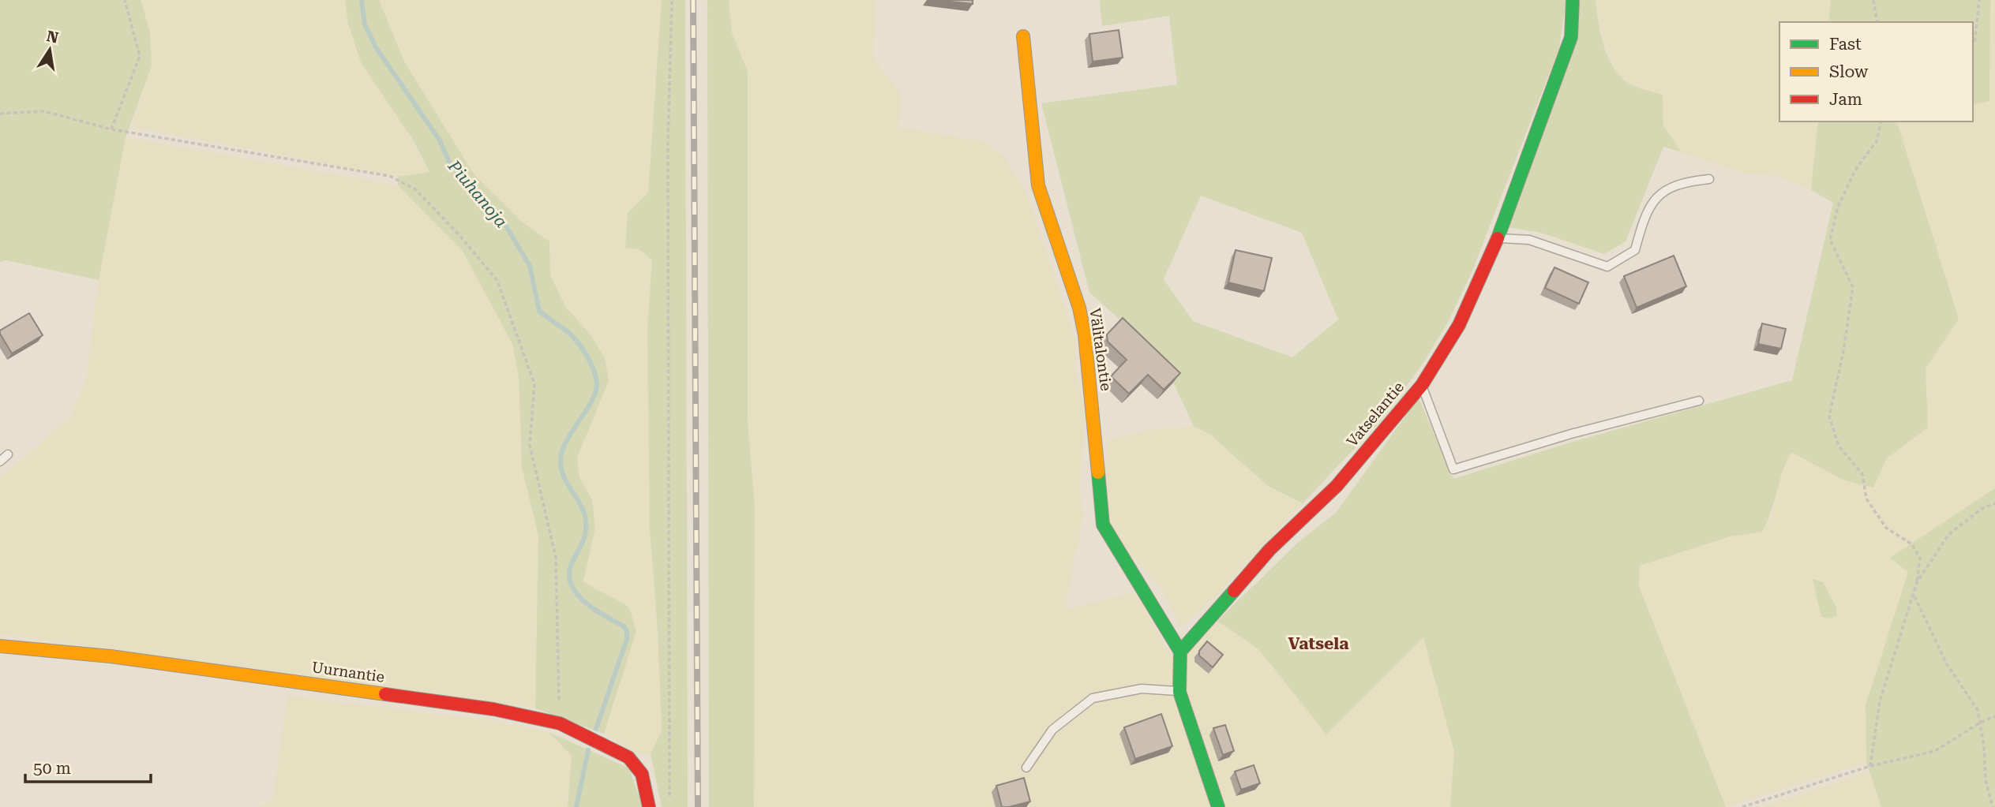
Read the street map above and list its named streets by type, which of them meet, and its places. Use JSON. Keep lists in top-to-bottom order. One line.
{"streets":{"street":["Välitalontie","Vatselantie","Uurnantie"]},"crossings":[["Välitalontie","Vatselantie"]],"districts":["Vatsela"],"water":["Piuhanoja"],"legend":["Fast","Slow","Jam"],"scale_bar":"50 m","north":"top"}
